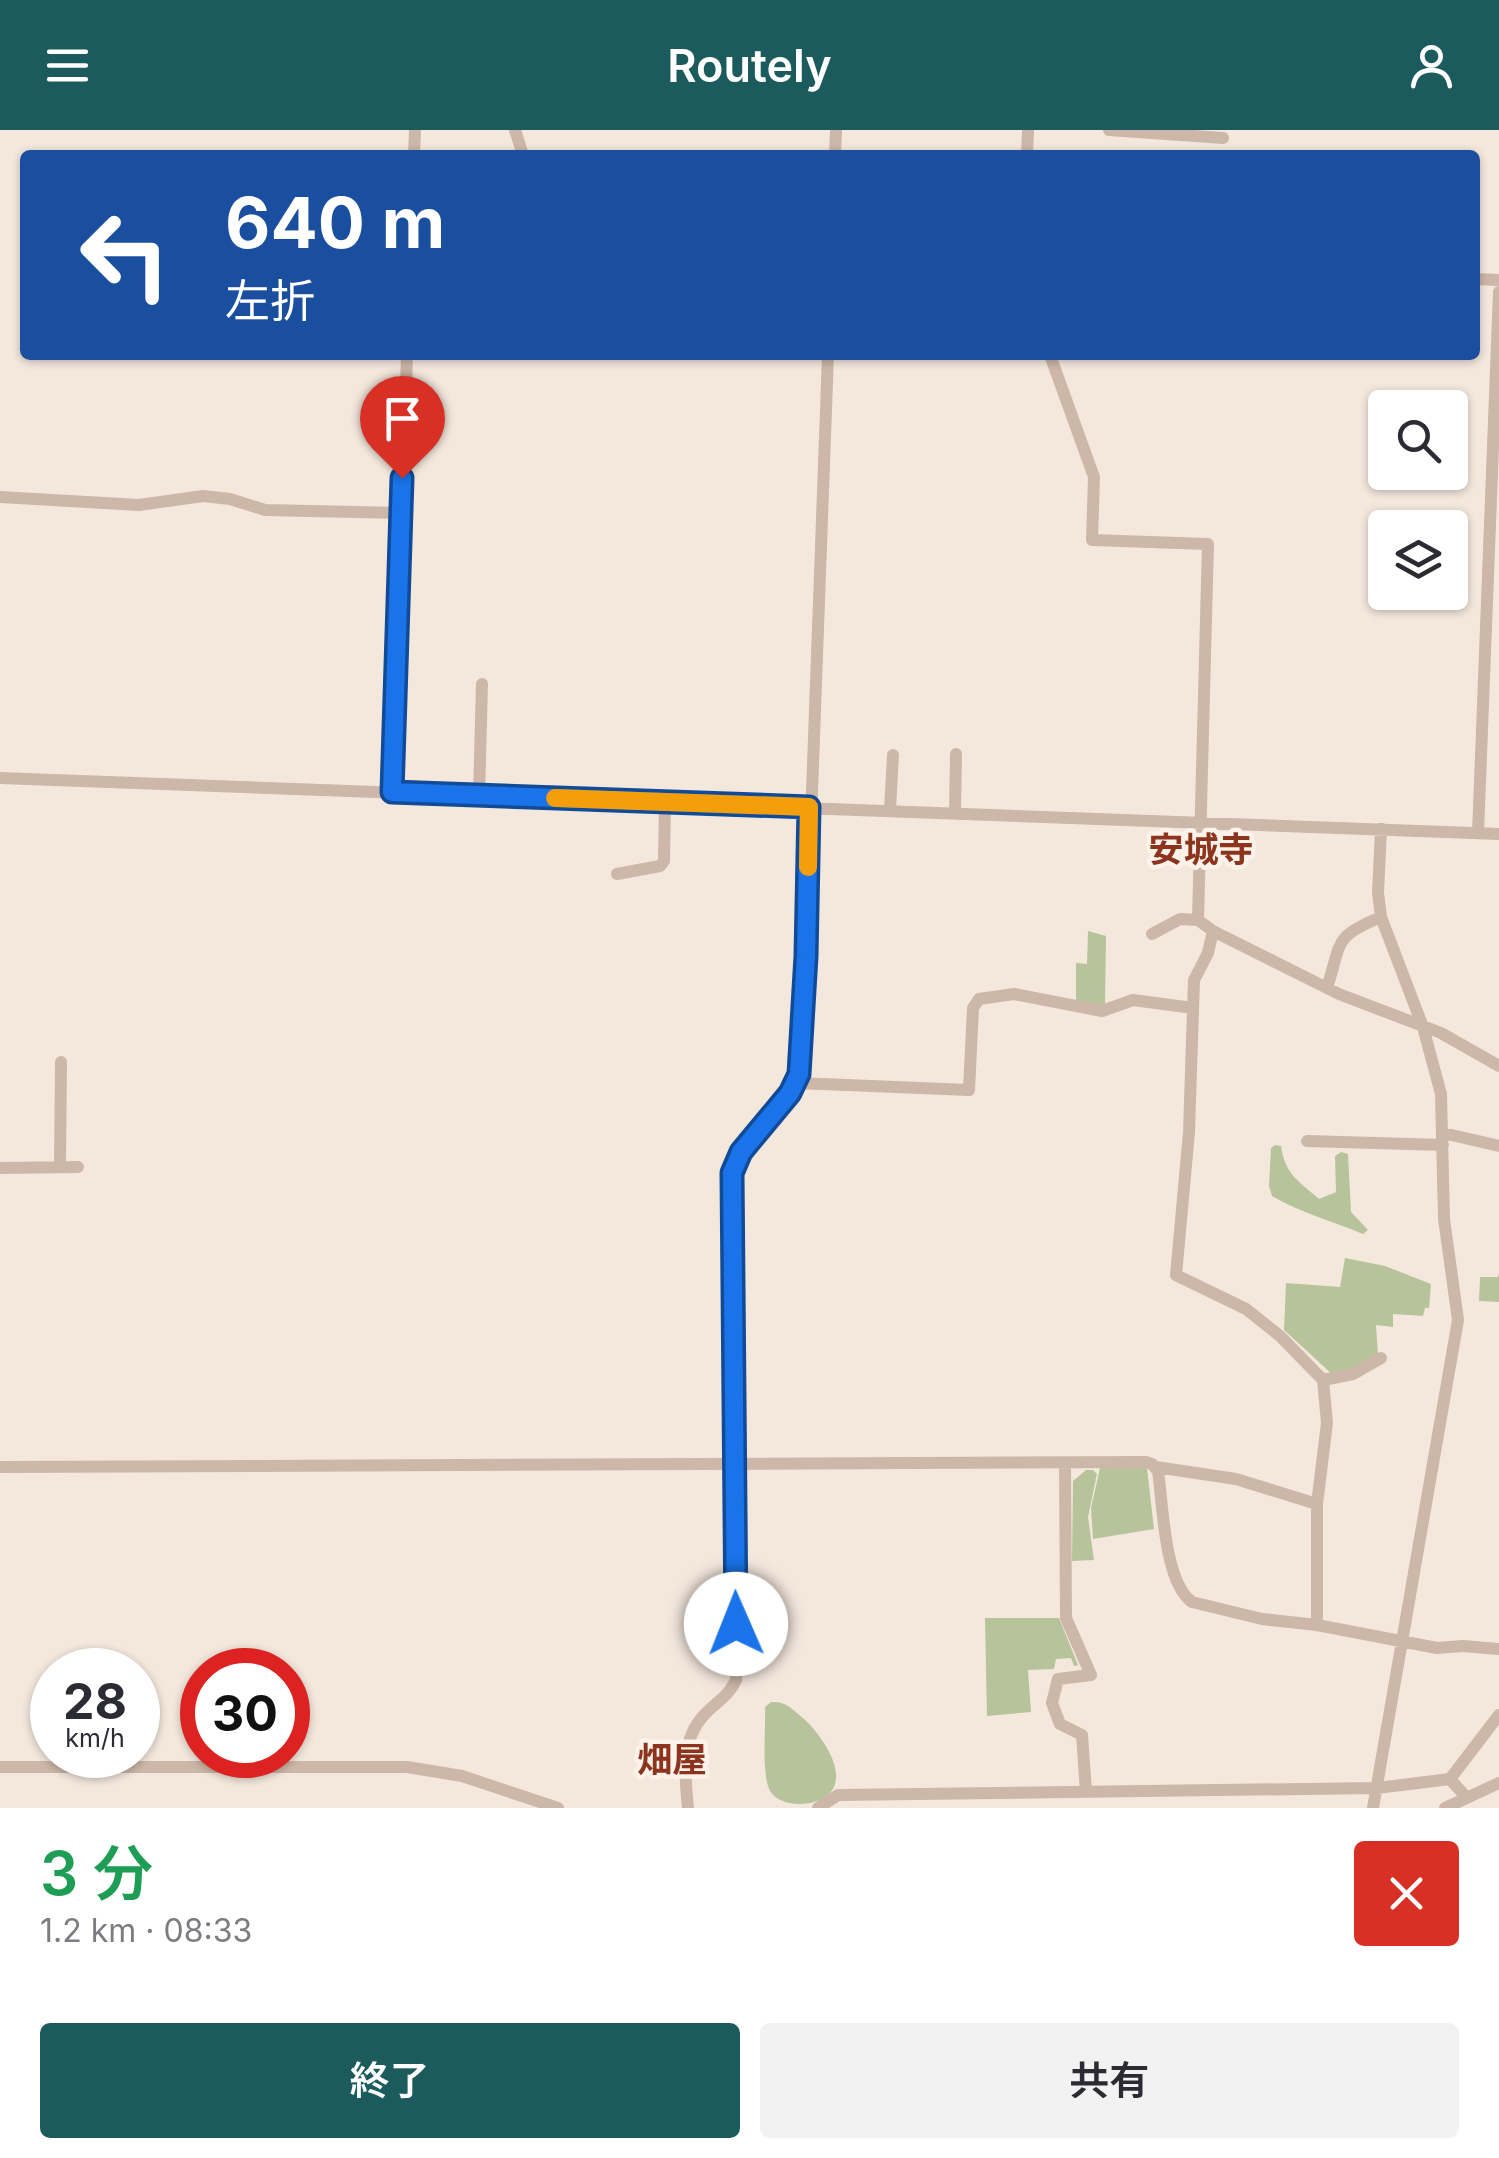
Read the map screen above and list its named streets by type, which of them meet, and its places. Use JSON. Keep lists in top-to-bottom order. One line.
{"districts":["安城寺","畑屋"],"page":{"header":"Routely","turn":["640 m","左折"],"speed":"28 km/h","limit":"30","heading":["3 分","1.2 km · 08:33"],"buttons":["終了","共有"]}}
